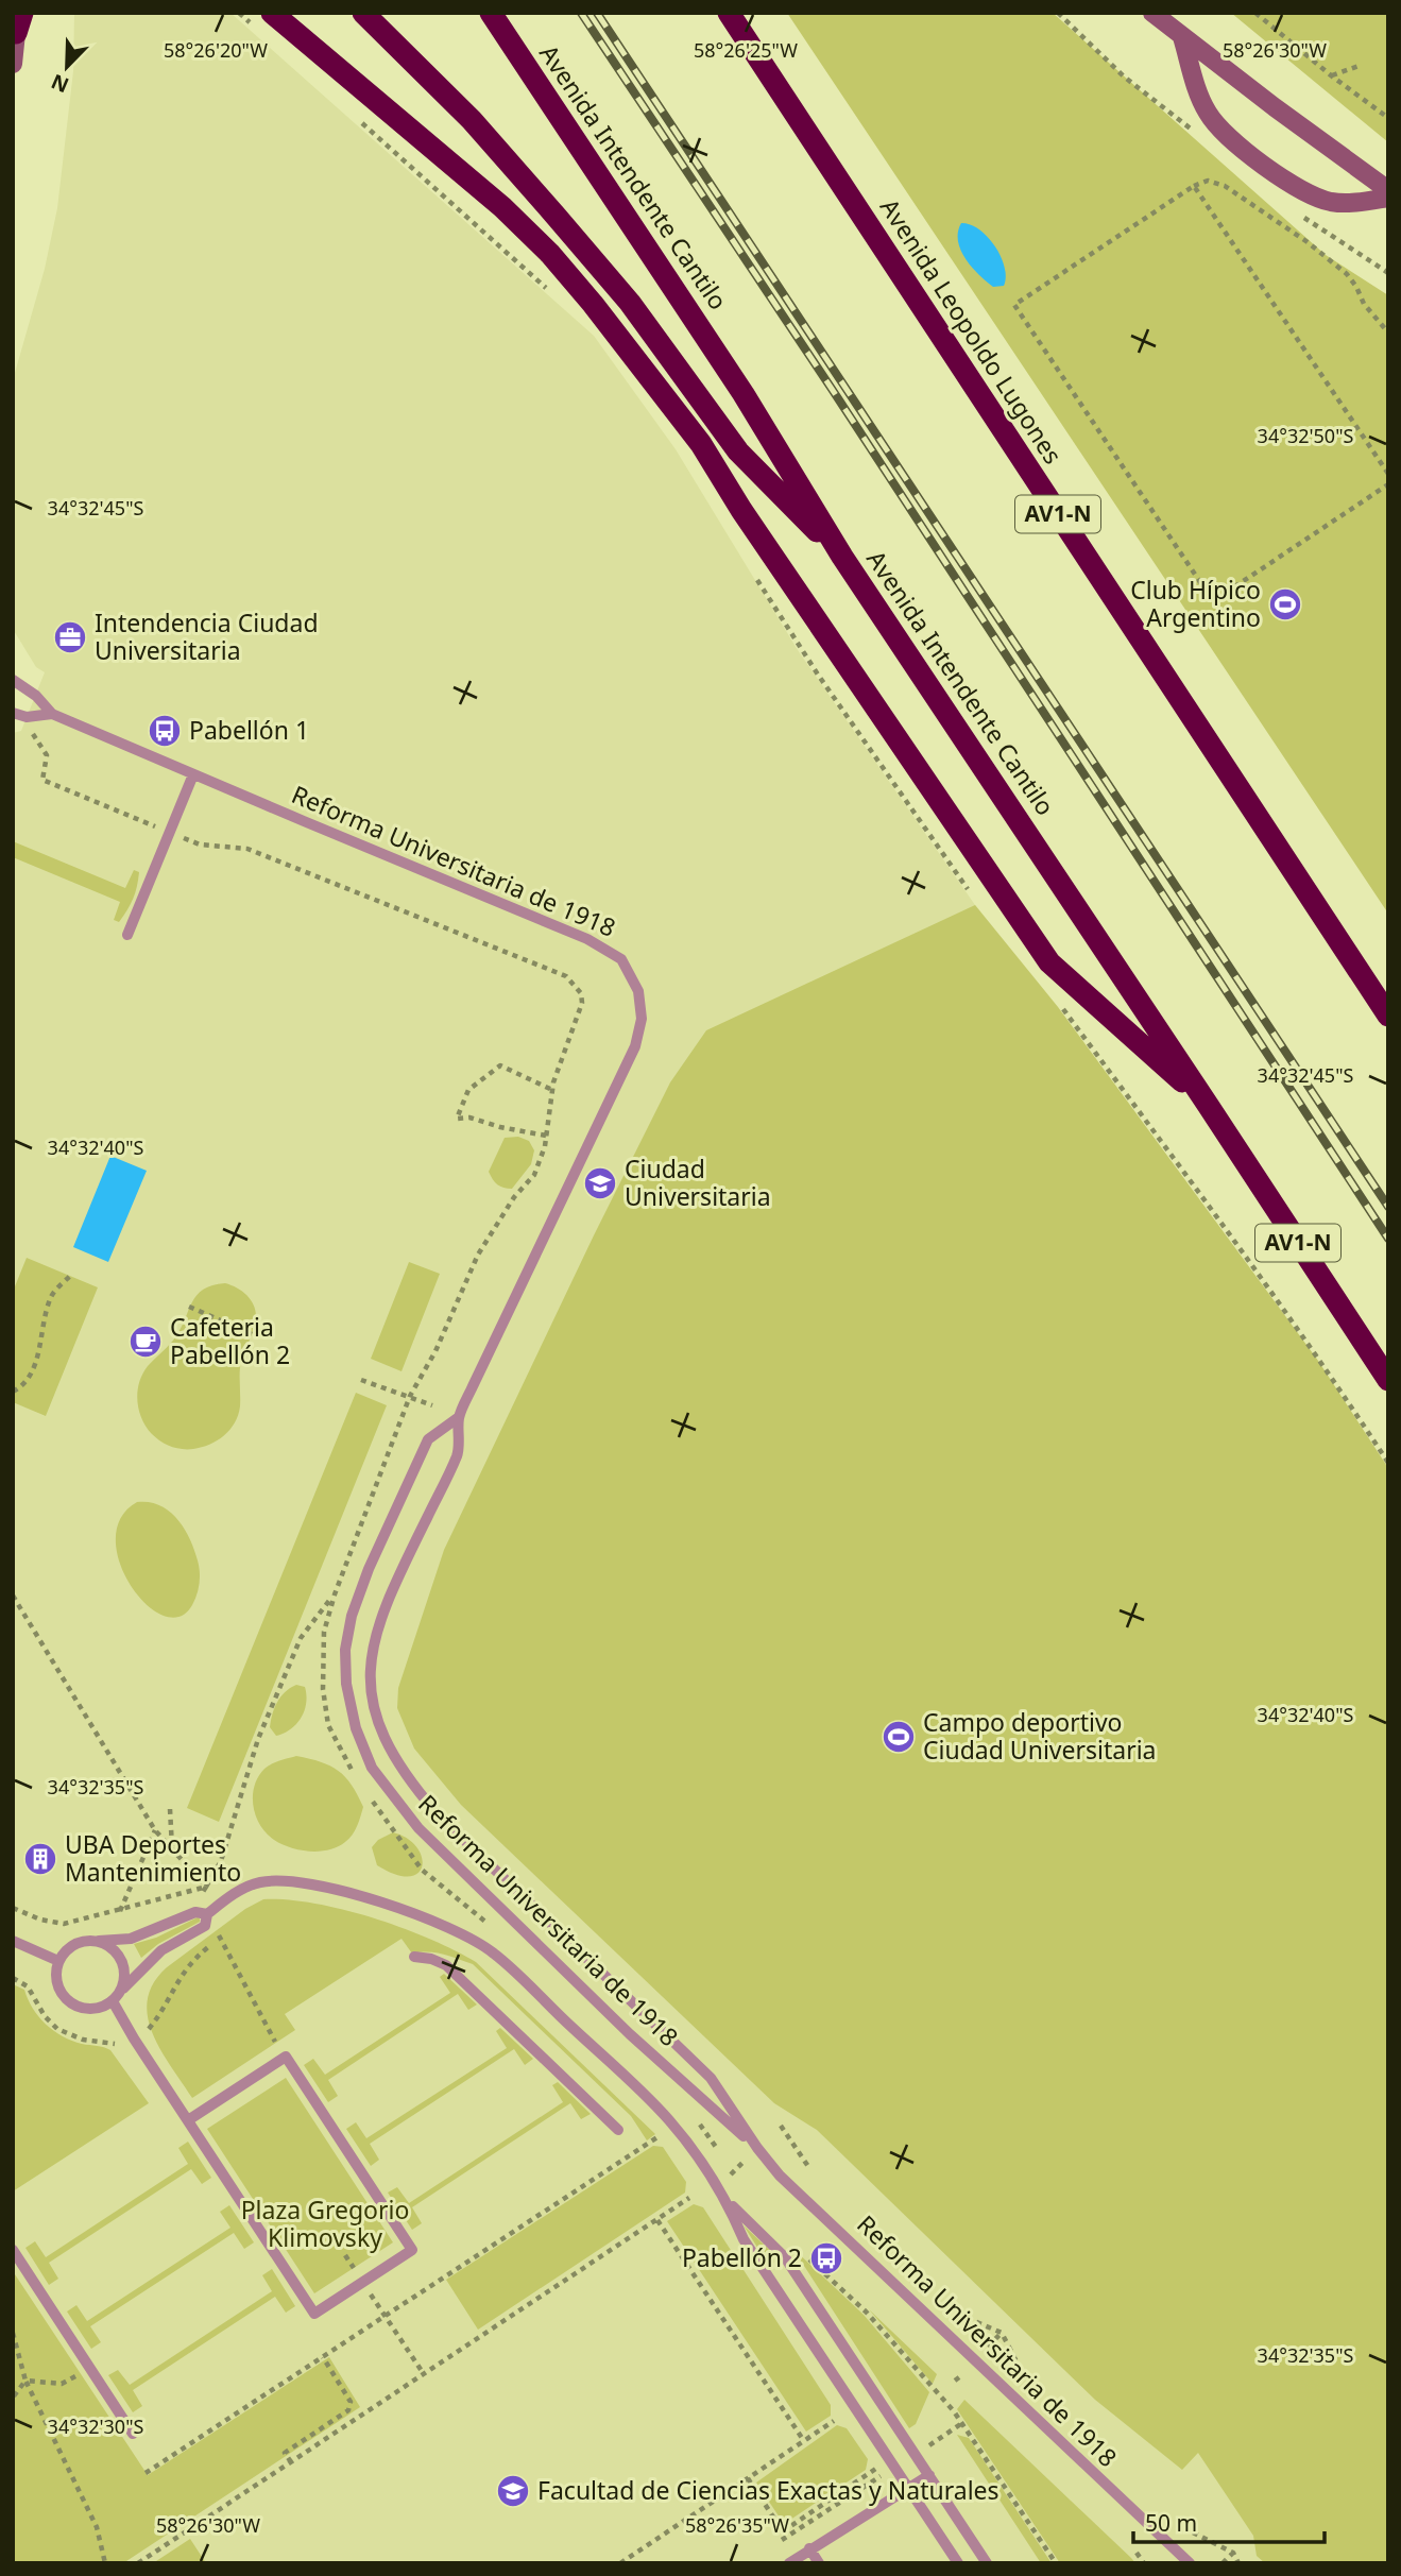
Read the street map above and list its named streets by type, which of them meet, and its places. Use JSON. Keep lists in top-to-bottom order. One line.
{"streets":{"highway":["Avenida Intendente Cantilo","Avenida Leopoldo Lugones","AV1-N"],"lane":["Reforma Universitaria de 1918"]},"parks":["Plaza Gregorio Klimovsky"],"places":{"sports":["Club Hípico Argentino","Campo deportivo Ciudad Universitaria"],"office":["Intendencia Ciudad Universitaria"],"bus stop":["Pabellón 1","Pabellón 2"],"school or university":["Ciudad Universitaria","Facultad de Ciencias Exactas y Naturales"],"cafe":["Cafeteria Pabellón 2"],"building":["UBA Deportes Mantenimiento"]},"scale_bar":"50 m","north":"bottom left","coordinates":["58°26'25\"W","58°26'30\"W","58°26'20\"W","34°32'50\"S","34°32'45\"S","34°32'40\"S","34°32'35\"S","34°32'30\"S","58°26'35\"W"]}
